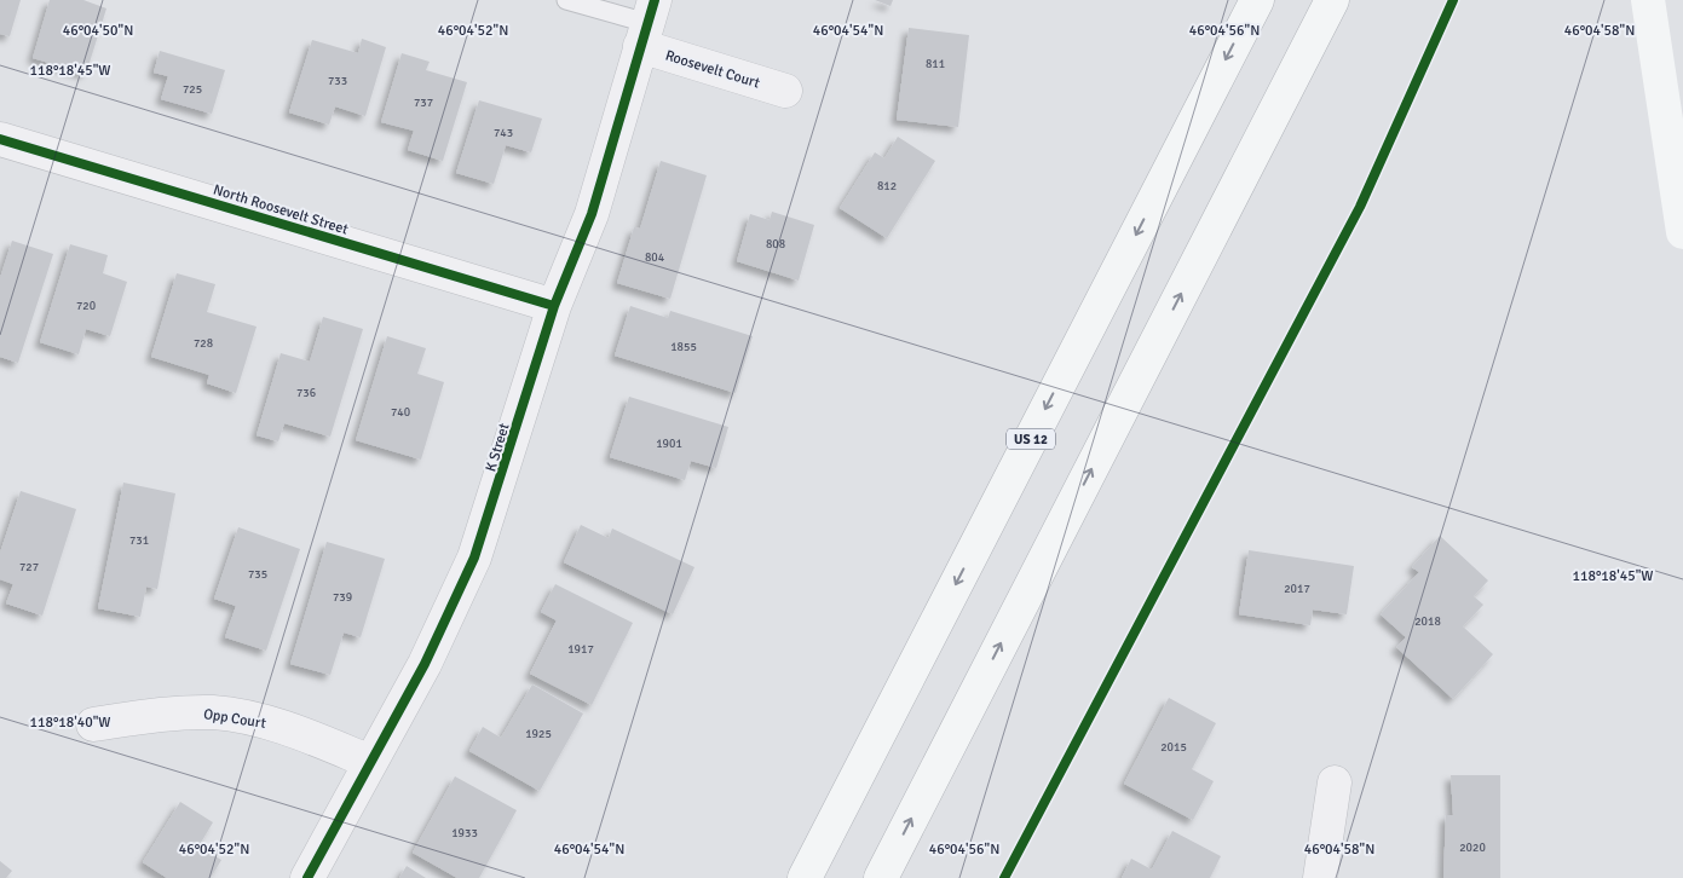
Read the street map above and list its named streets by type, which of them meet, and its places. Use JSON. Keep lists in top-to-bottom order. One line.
{"streets":{"main road":["US 12"],"street":["Roosevelt Court","North Roosevelt Street","K Street","Opp Court"]},"crossings":[["Roosevelt Court","K Street"],["North Roosevelt Street","K Street"],["K Street","Opp Court"]],"house_numbers":["811","733","725","737","743","812","808","804","720","728","1855","736","740","1901","731","727","735","2017","739","2018","1917","1925","2015","1933","2020"],"coordinates":["46°04'50\"N","46°04'52\"N","46°04'54\"N","46°04'56\"N","46°04'58\"N","118°18'45\"W","118°18'40\"W"]}
